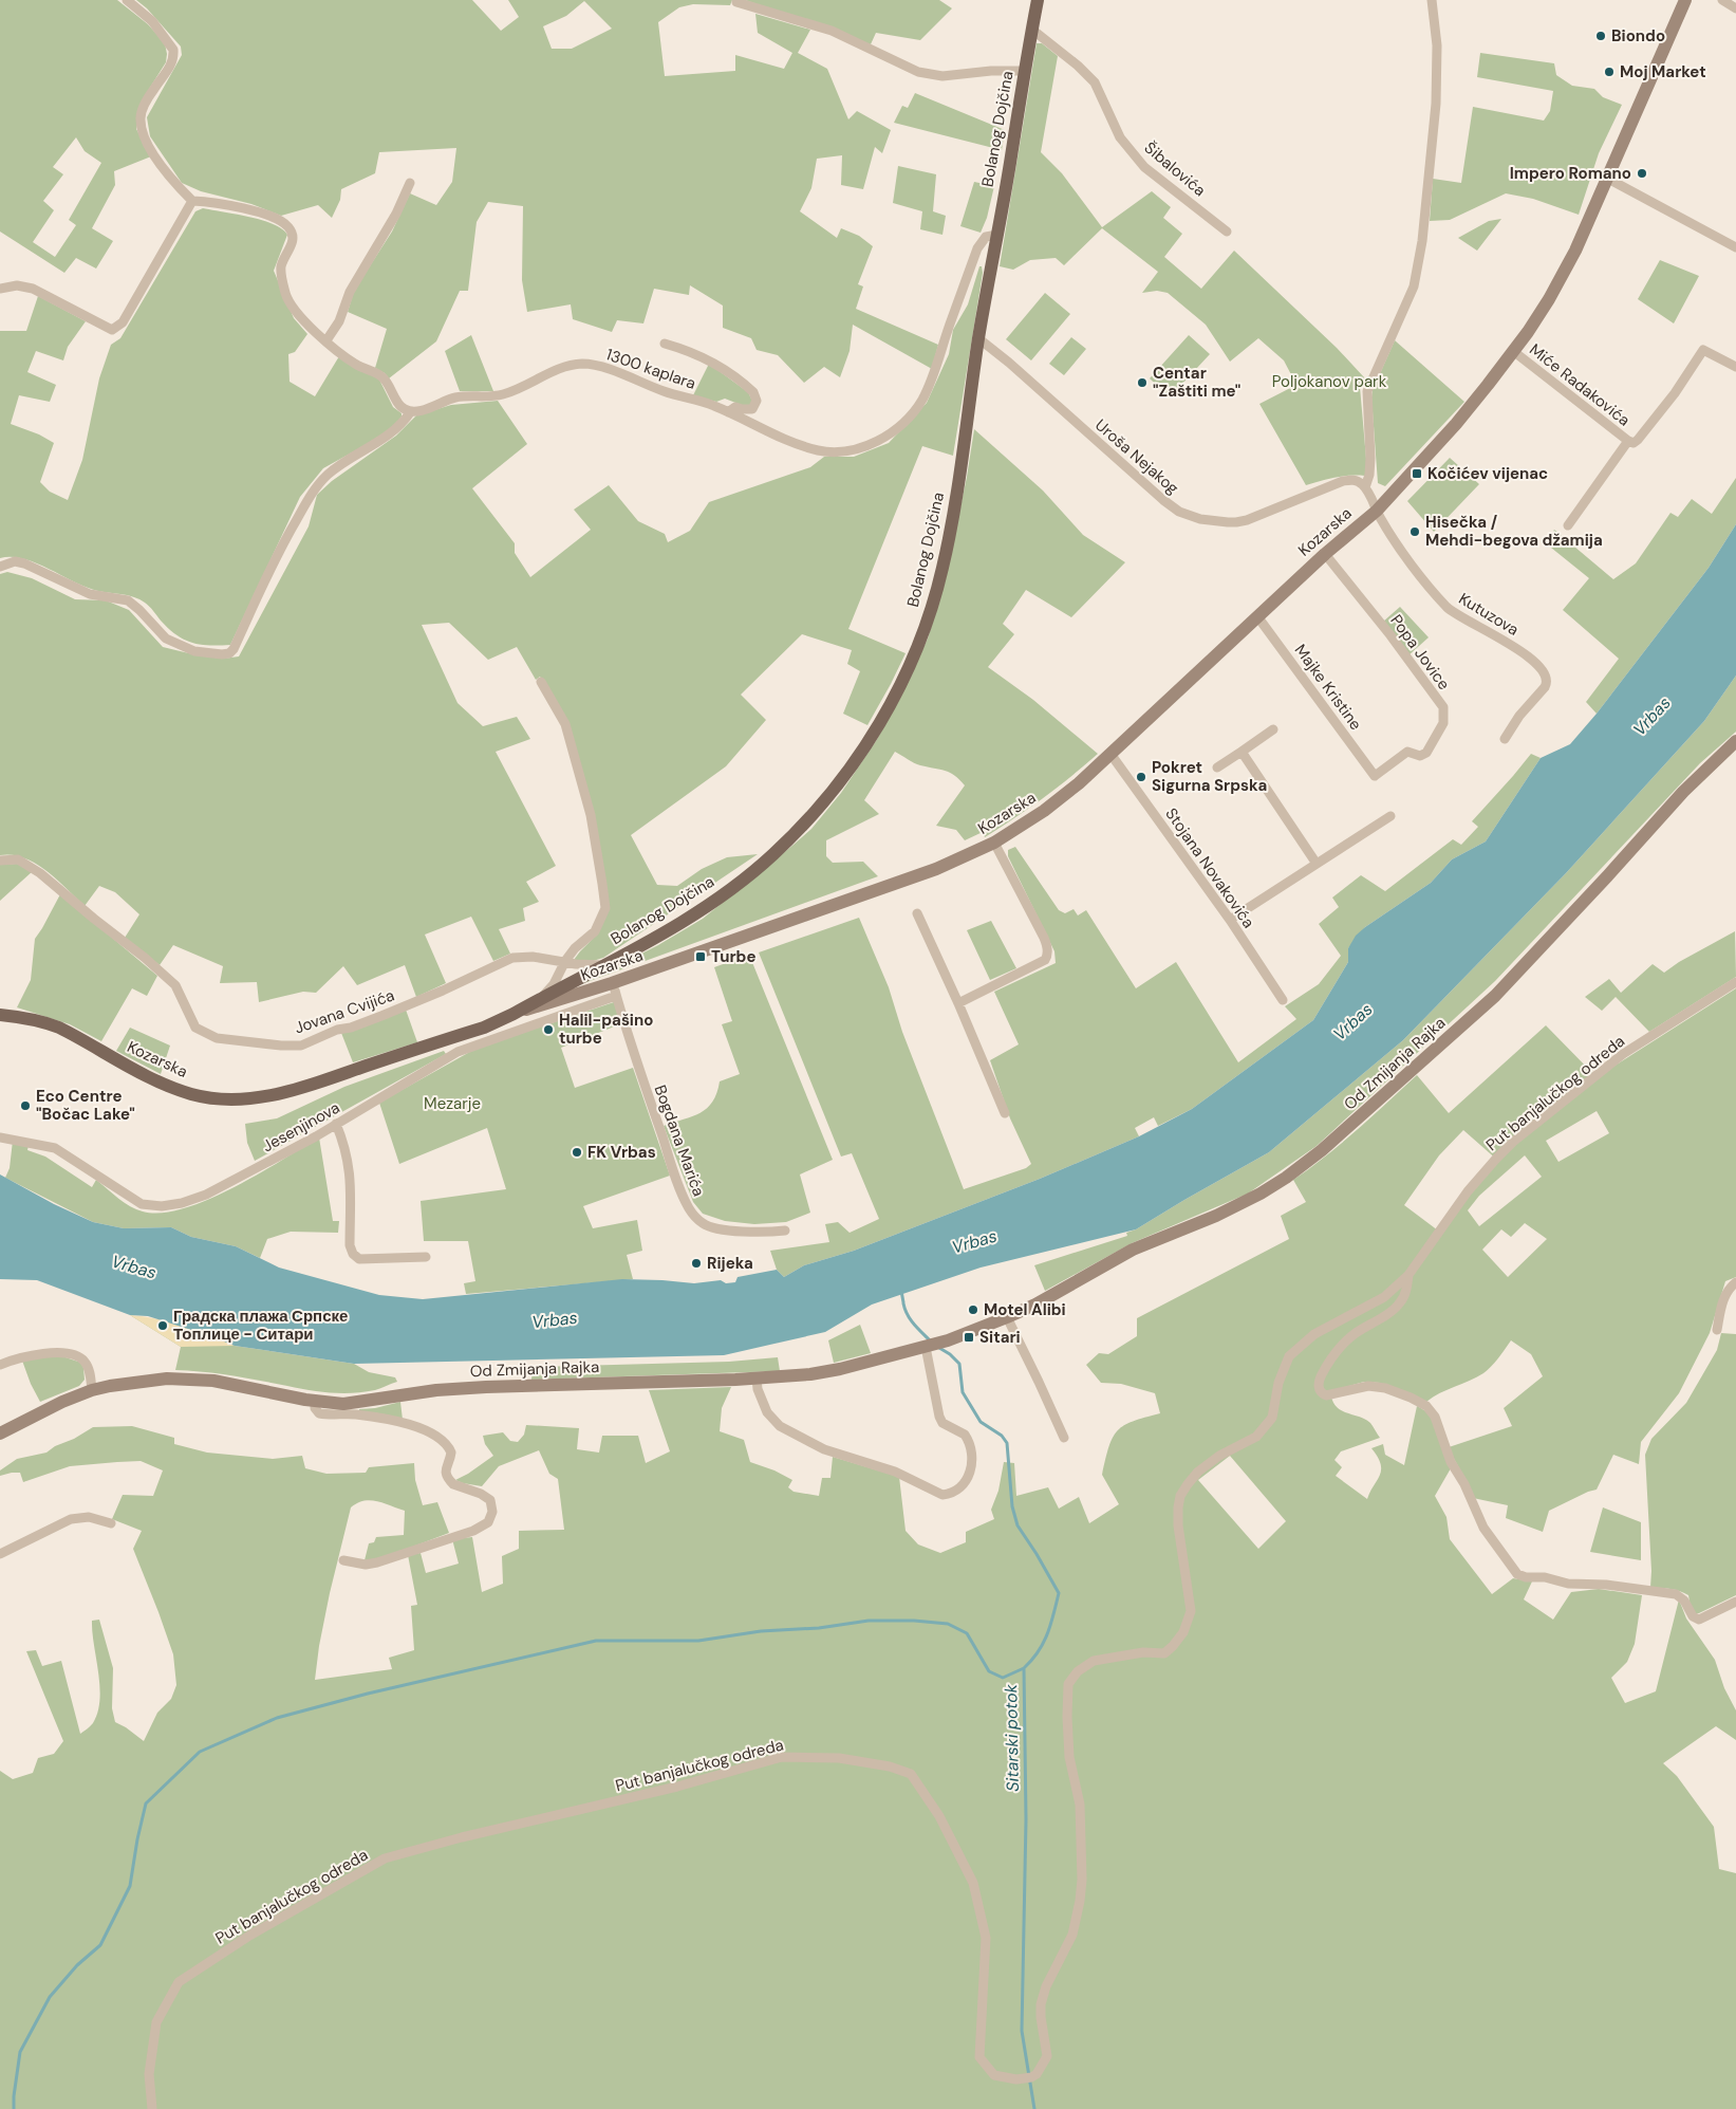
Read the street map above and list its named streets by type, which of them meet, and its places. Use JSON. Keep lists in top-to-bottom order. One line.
{"streets":{"main road":["Bolanog Dojčina","Kozarska"],"street":["Šibalovića","1300 kaplara","Miće Radakovića","Uroša Nejakog","Kutuzova","Popa Jovice","Majke Kristine","Stojana Novakovića","Jovana Cvijića","Od Zmijanja Rajka","Put banjalučkog odreda","Jesenjinova","Bogdana Marića"]},"crossings":[["Bolanog Dojčina","Šibalovića"],["Bolanog Dojčina","1300 kaplara"],["Bolanog Dojčina","Uroša Nejakog"],["Bolanog Dojčina","Kozarska"],["Bolanog Dojčina","Jovana Cvijića"],["Miće Radakovića","Kozarska"],["Kozarska","Kutuzova"],["Kozarska","Popa Jovice"],["Kozarska","Majke Kristine"],["Kozarska","Stojana Novakovića"],["Kozarska","Jesenjinova"],["Kozarska","Bogdana Marića"],["Popa Jovice","Majke Kristine"],["Jesenjinova","Bogdana Marića"]],"water":["Vrbas","Sitarski potok"],"parks":["Poljokanov park","Mezarje"],"places":{"other":["Biondo","Moj Market","Impero Romano","Centar \"Zaštiti me\"","Hisečka / Mehdi-begova džamija","Pokret Sigurna Srpska","Halil-pašino turbe","Eco Centre \"Bočac Lake\"","FK Vrbas","Rijeka","Motel Alibi","Градска плажа Српске Топлице - Ситари"],"transit":["Kočićev vijenac","Turbe","Sitari"]}}
